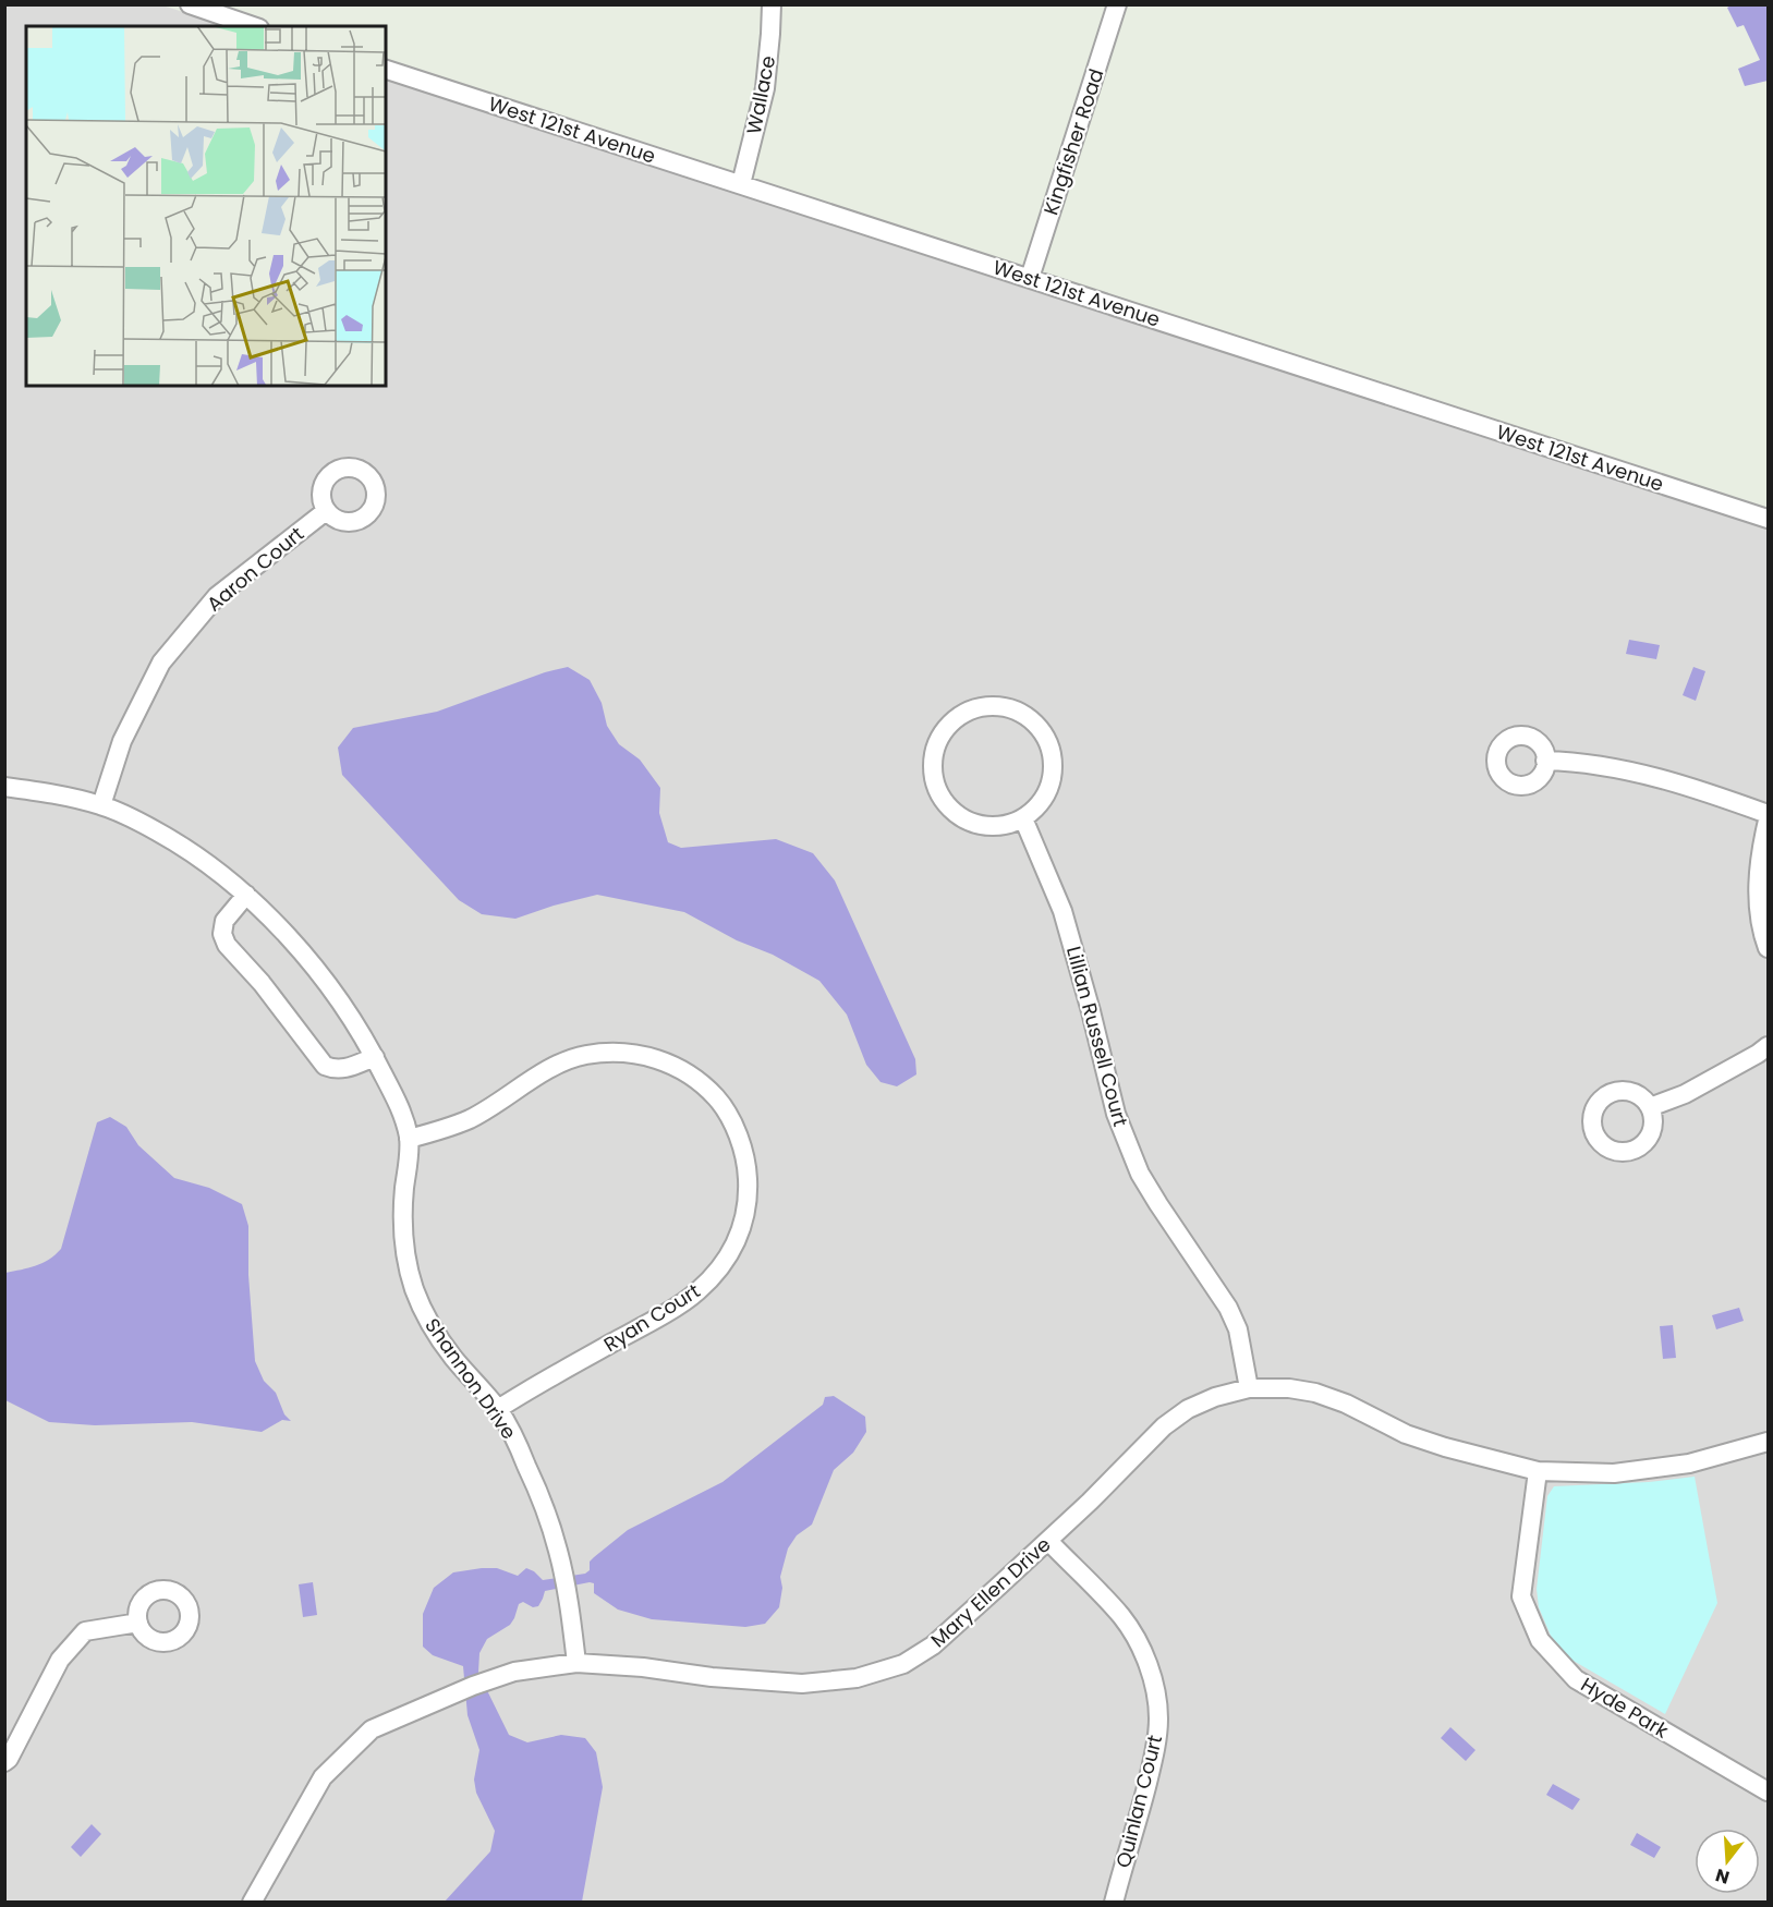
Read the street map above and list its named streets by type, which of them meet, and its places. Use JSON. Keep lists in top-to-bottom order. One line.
{"streets":{"street":["Wallace","West 121st Avenue","Kingfisher Road","Aaron Court","Lillian Russell Court","Ryan Court","Shannon Drive","Mary Ellen Drive","Hyde Park","Quinlan Court"]},"crossings":[["Wallace","West 121st Avenue"],["West 121st Avenue","Kingfisher Road"],["Aaron Court","Shannon Drive"],["Lillian Russell Court","Mary Ellen Drive"],["Ryan Court","Shannon Drive"],["Shannon Drive","Mary Ellen Drive"],["Mary Ellen Drive","Hyde Park"],["Mary Ellen Drive","Quinlan Court"]],"north":"bottom"}
